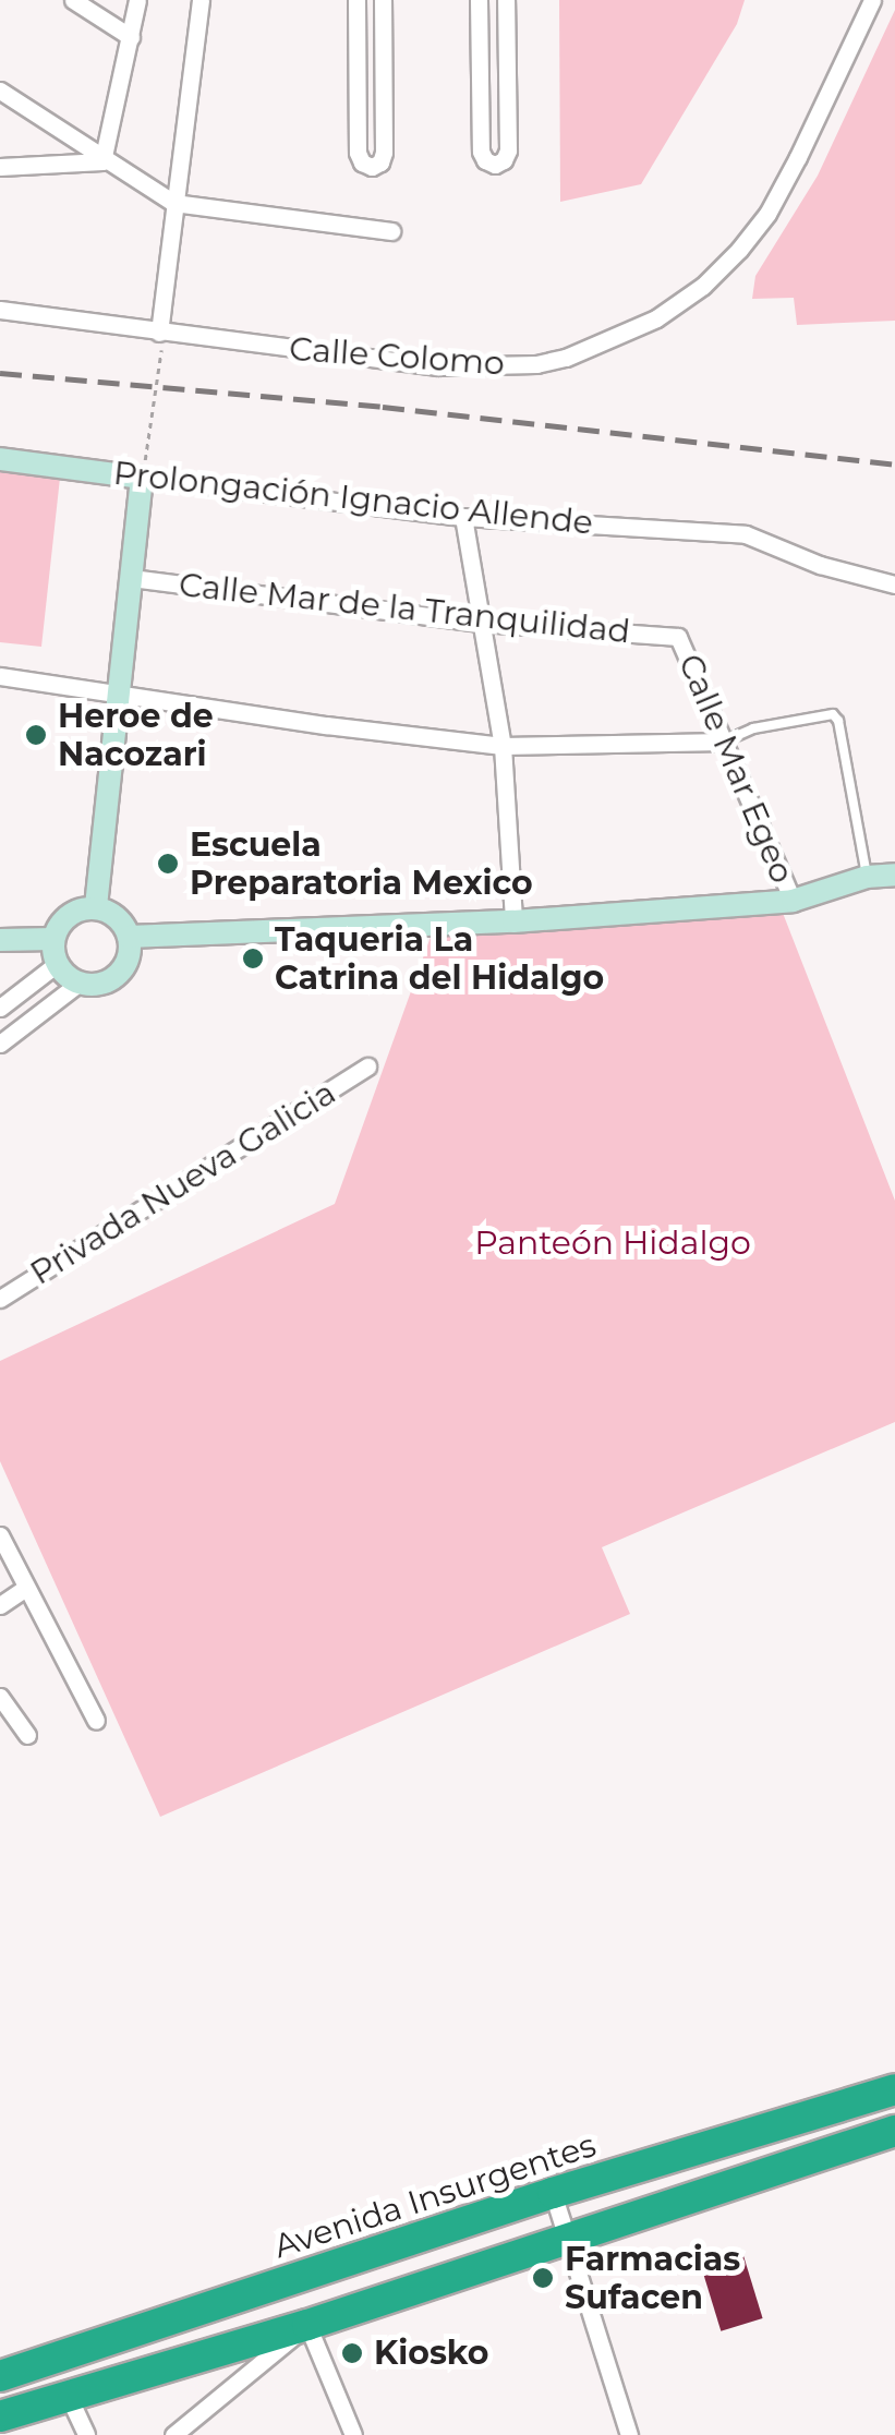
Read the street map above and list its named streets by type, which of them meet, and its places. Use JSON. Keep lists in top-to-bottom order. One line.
{"streets":{"highway":["Avenida Insurgentes"],"main road":["Prolongación Ignacio Allende"],"street":["Calle Colomo","Calle Mar de la Tranquilidad","Calle Mar Egeo","Privada Nueva Galicia"]},"crossings":[["Calle Mar de la Tranquilidad","Calle Mar Egeo"]],"parks":["Panteón Hidalgo"],"places":["Heroe de Nacozari","Escuela Preparatoria Mexico","Taqueria La Catrina del Hidalgo","Farmacias Sufacen","Kiosko"]}
